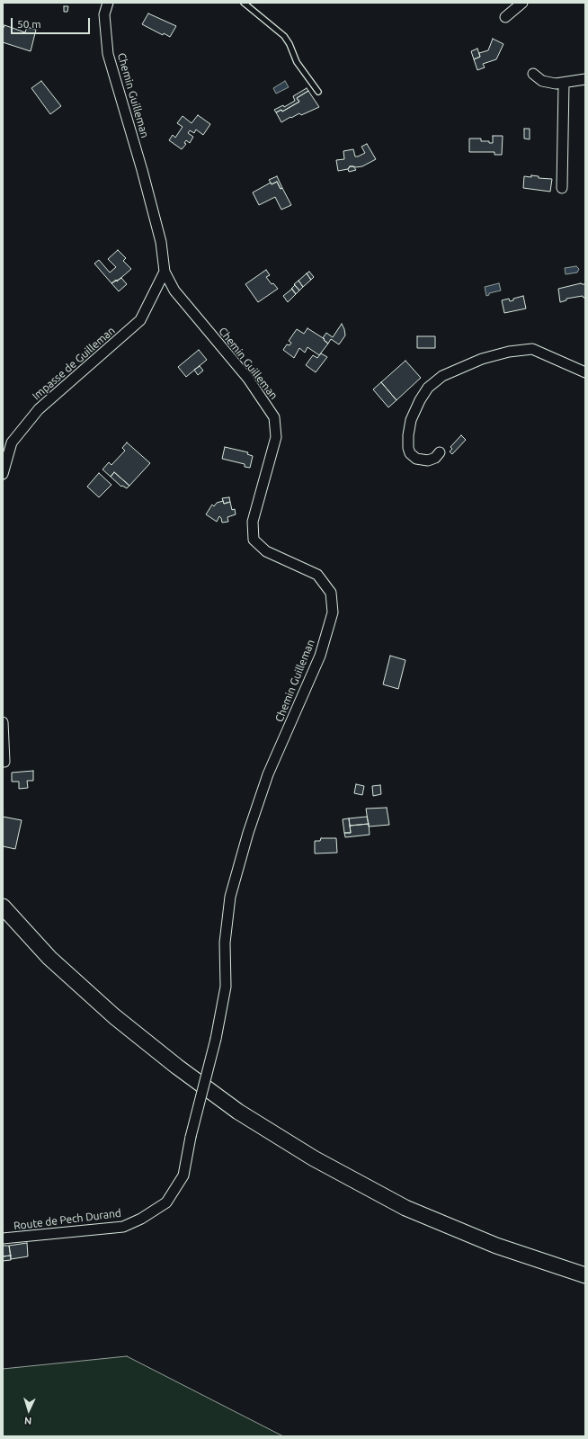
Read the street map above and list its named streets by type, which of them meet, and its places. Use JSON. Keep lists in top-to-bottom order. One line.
{"streets":{"street":["Chemin Guilleman","Impasse de Guilleman","Route de Pech Durand"]},"crossings":[["Chemin Guilleman","Impasse de Guilleman"],["Chemin Guilleman","Route de Pech Durand"]],"scale_bar":"50 m","north":"bottom"}
